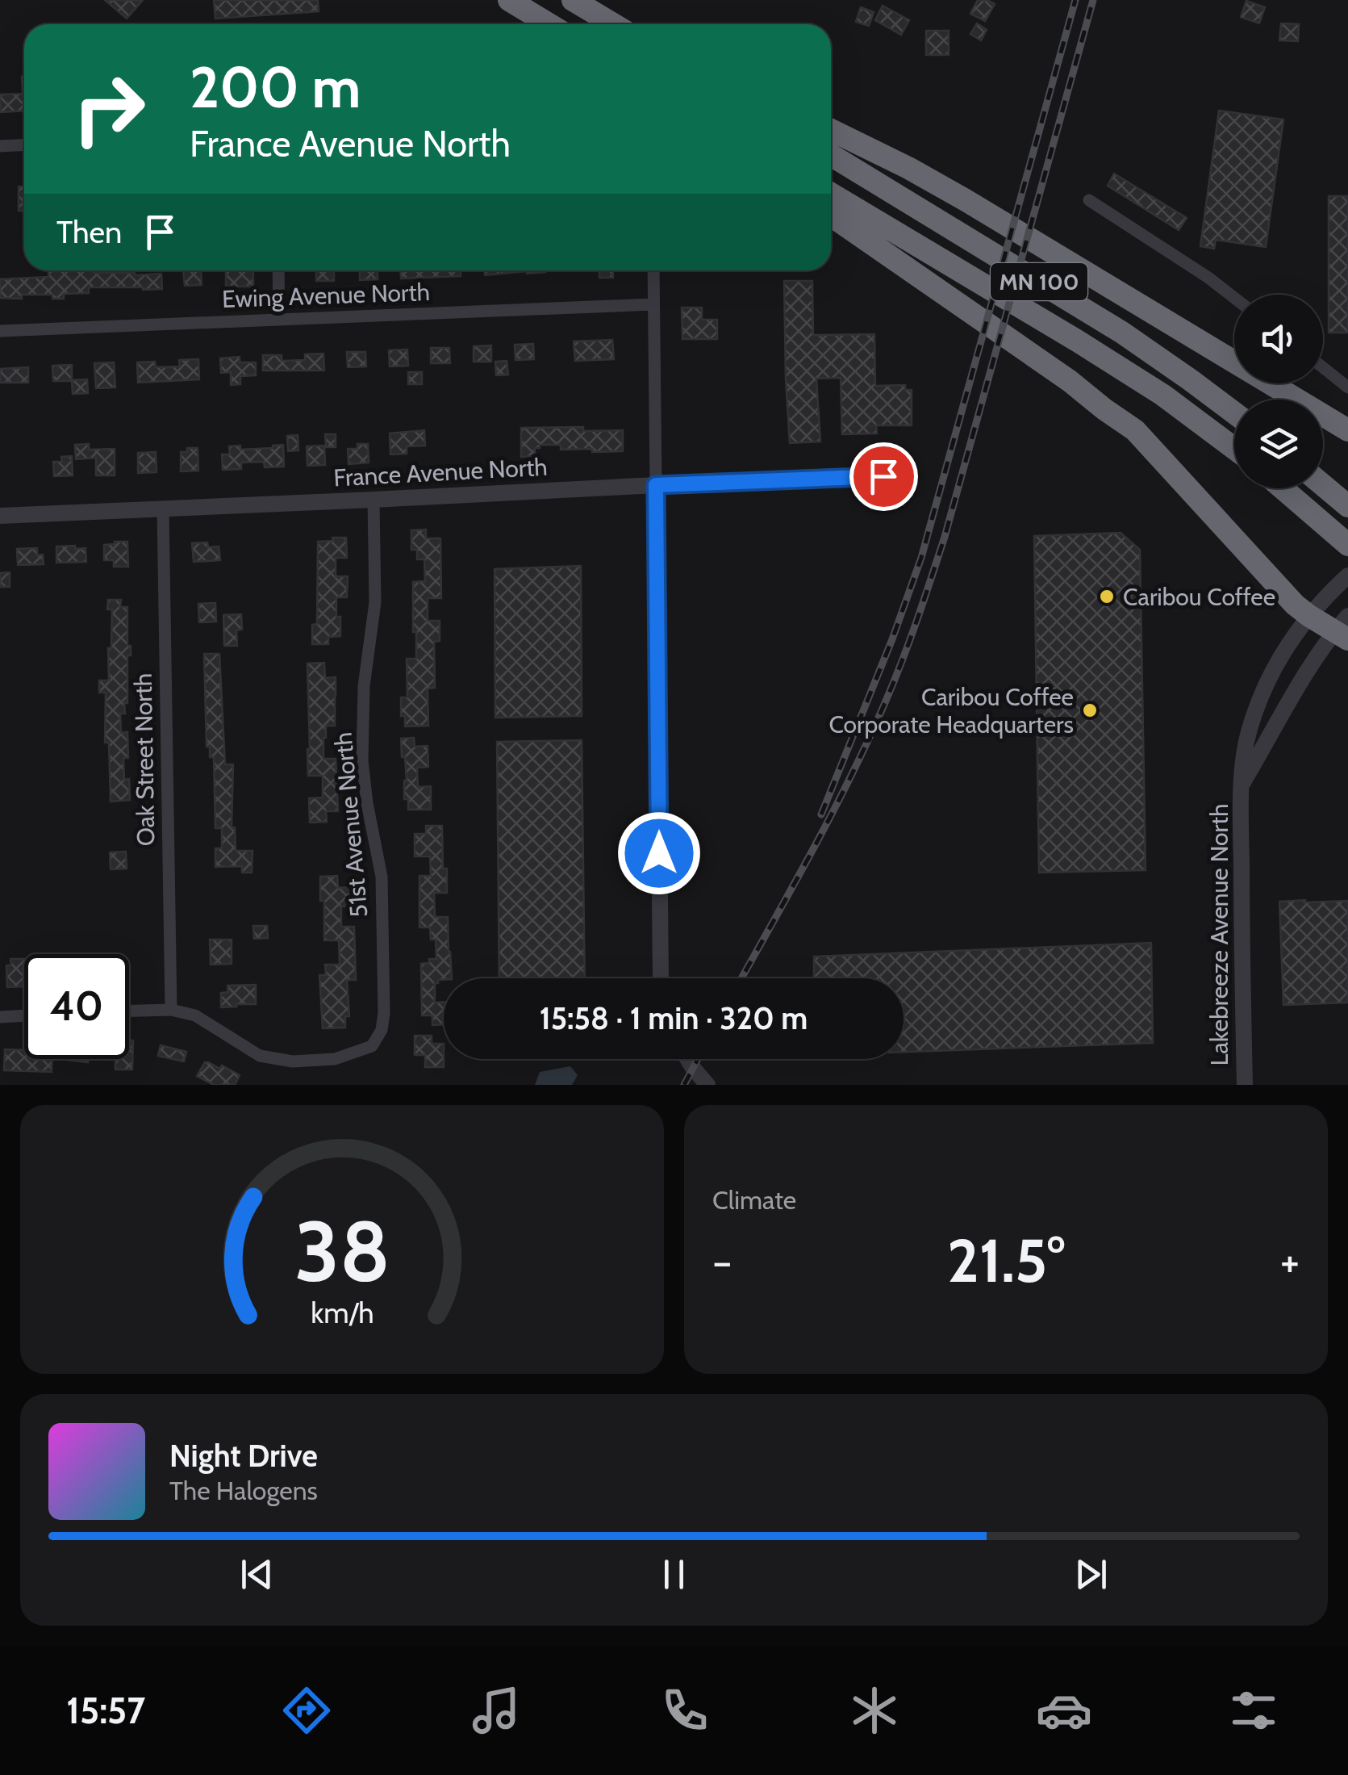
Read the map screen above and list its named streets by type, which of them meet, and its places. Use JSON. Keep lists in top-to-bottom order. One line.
{"streets":{"highway":["MN 100"],"street":["Ewing Avenue North","France Avenue North","Oak Street North","51st Avenue North","Lakebreeze Avenue North"]},"crossings":[["France Avenue North","Oak Street North"],["France Avenue North","51st Avenue North"],["Oak Street North","51st Avenue North"]],"places":["Caribou Coffee","Caribou Coffee Corporate Headquarters"],"page":{"turn":["200 m","France Avenue North"],"then":"Then","limit":"40","trip":"15:58 · 1 min · 320 m","tile":"Climate","heat":["−","21.5°","+"],"song":["Night Drive","The Halogens"],"tabs":"15:57","gauge":["38","km/h"]}}
